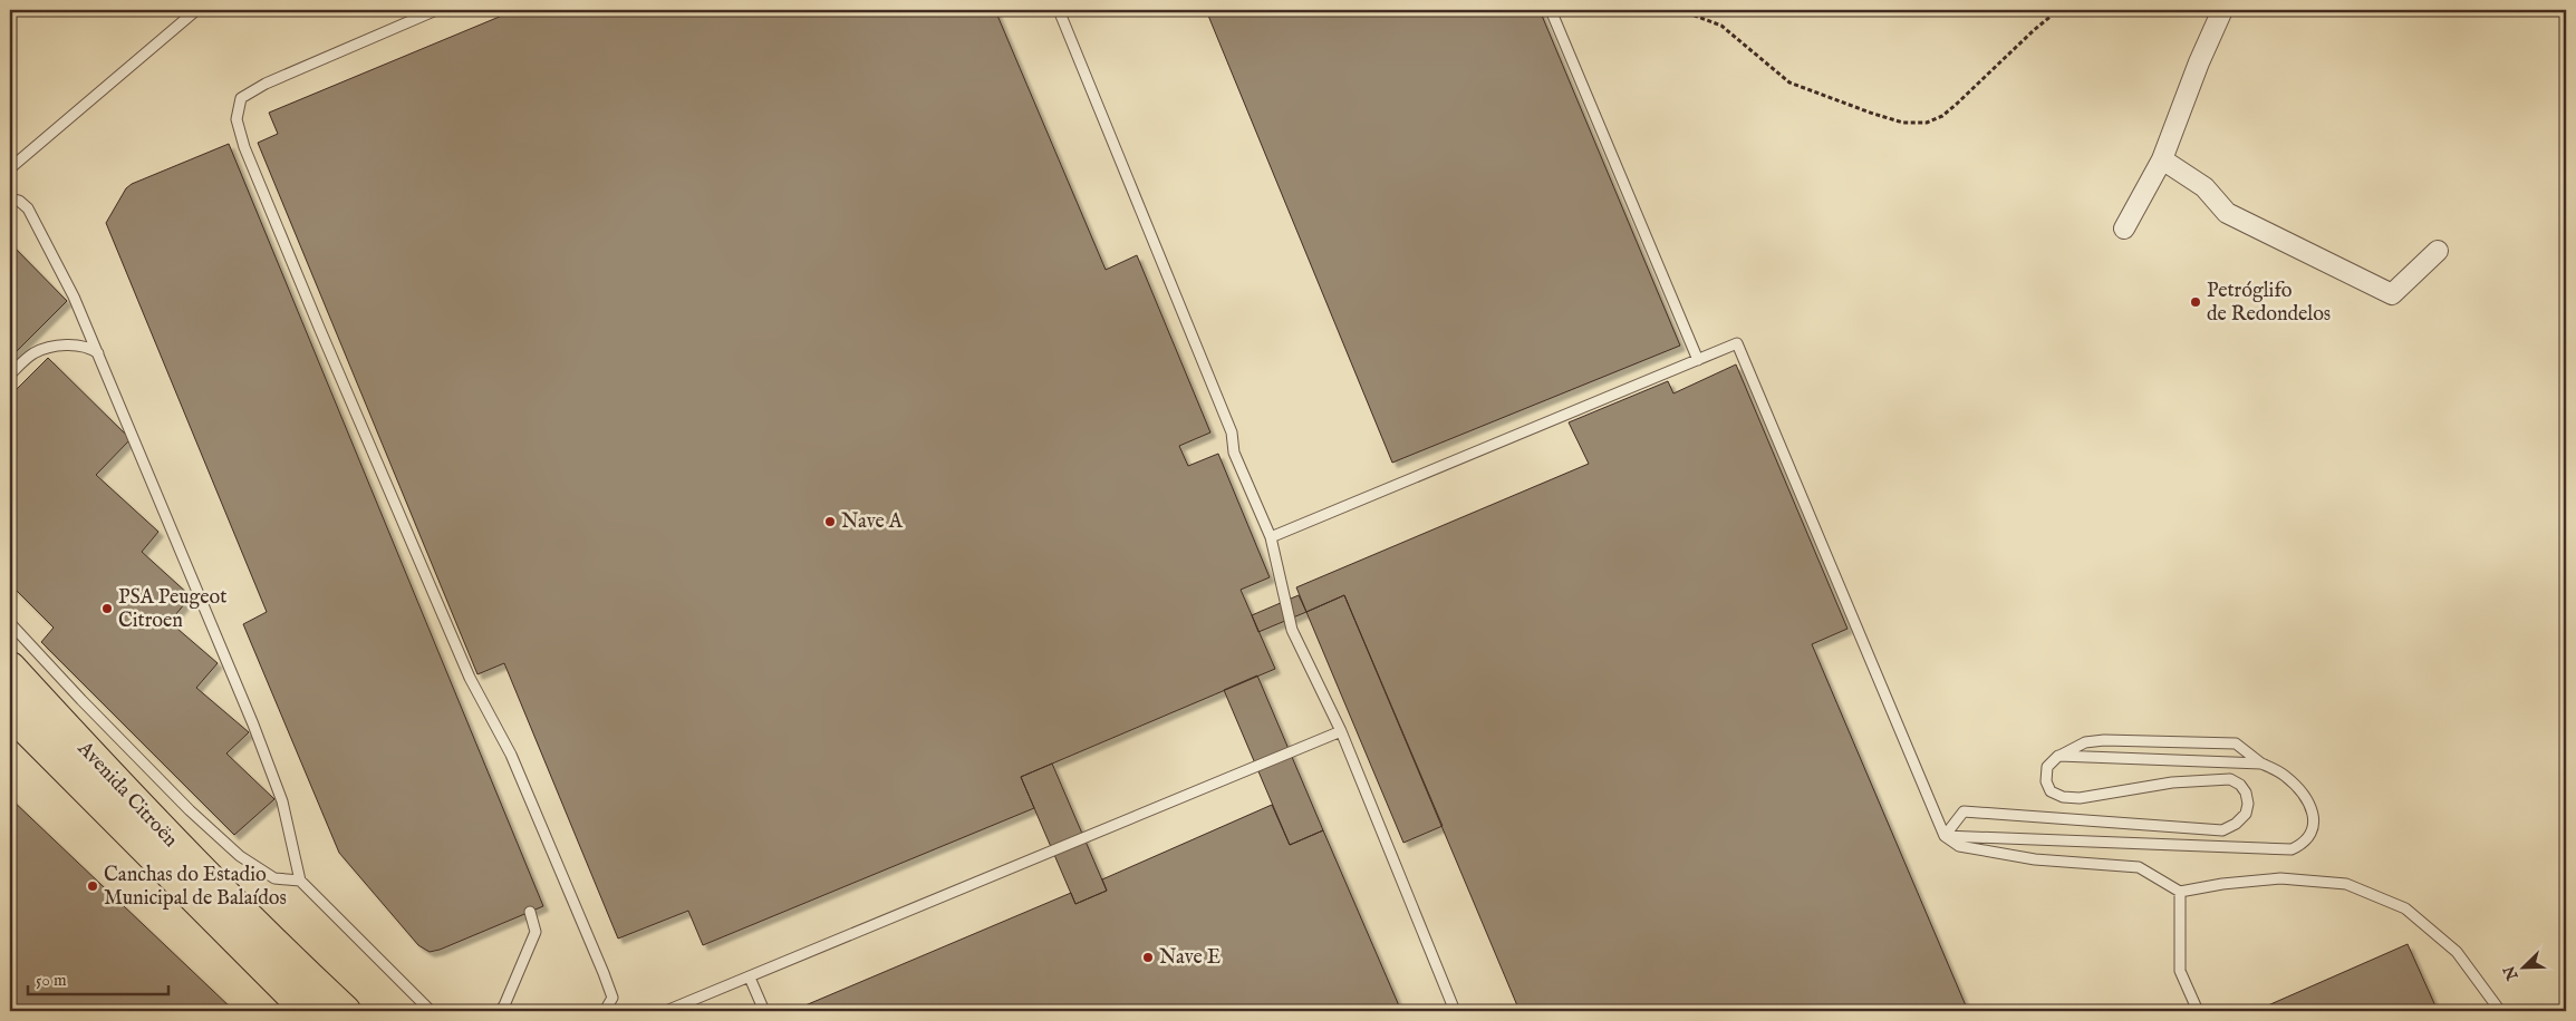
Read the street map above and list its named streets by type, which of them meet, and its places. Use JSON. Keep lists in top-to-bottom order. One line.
{"streets":{"main road":["Avenida Citroën"]},"places":["Petróglifo de Redondelos","Nave A","PSA Peugeot Citroen","Canchas do Estadio Municipal de Balaídos","Nave E"],"scale_bar":"50 m","north":"bottom left"}
